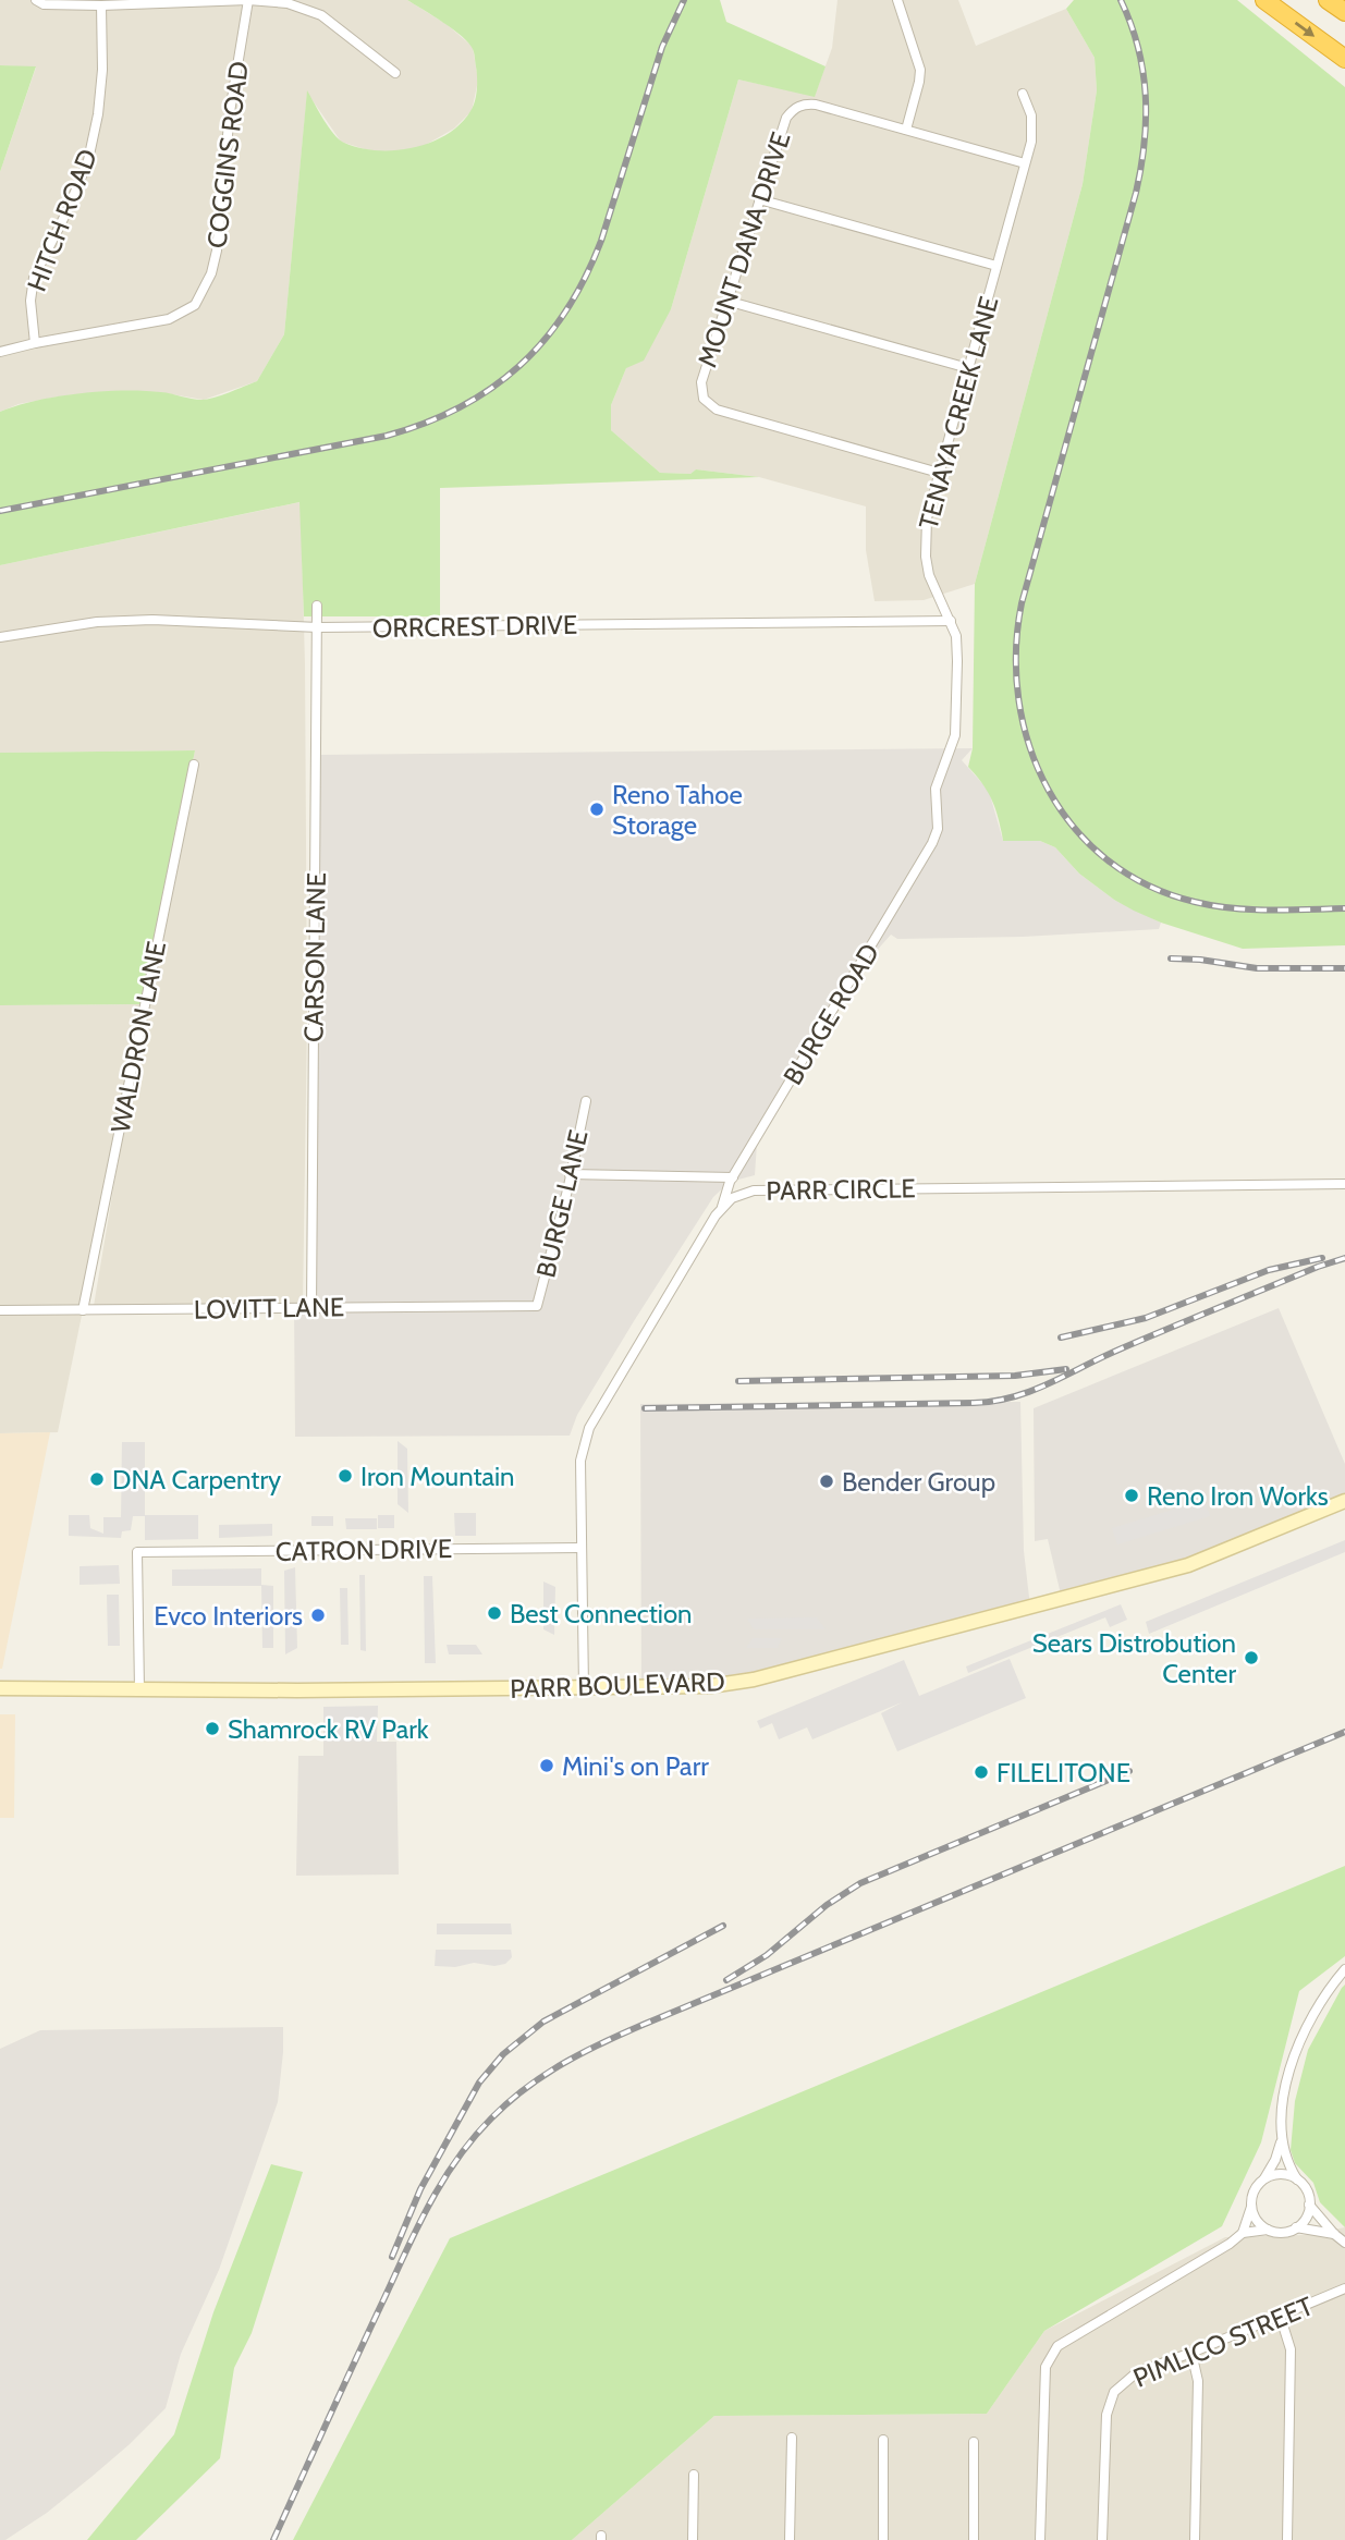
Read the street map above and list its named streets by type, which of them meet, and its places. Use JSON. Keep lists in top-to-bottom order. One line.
{"streets":{"main road":["PARR BOULEVARD"],"street":["COGGINS ROAD","HITCH ROAD","MOUNT DANA DRIVE","TENAYA CREEK LANE","ORRCREST DRIVE","CARSON LANE","BURGE ROAD","WALDRON LANE","PARR CIRCLE","BURGE LANE","LOVITT LANE","CATRON DRIVE","PIMLICO STREET"]},"crossings":[["COGGINS ROAD","HITCH ROAD"],["MOUNT DANA DRIVE","TENAYA CREEK LANE"],["TENAYA CREEK LANE","ORRCREST DRIVE"],["TENAYA CREEK LANE","BURGE ROAD"],["ORRCREST DRIVE","CARSON LANE"],["CARSON LANE","LOVITT LANE"],["BURGE ROAD","PARR CIRCLE"],["WALDRON LANE","LOVITT LANE"],["BURGE LANE","LOVITT LANE"],["CATRON DRIVE","PARR BOULEVARD"]],"places":["Reno Tahoe Storage","Iron Mountain","DNA Carpentry","Bender Group","Reno Iron Works","Best Connection","Evco Interiors","Sears Distrobution Center","Shamrock RV Park","Mini's on Parr","FILELITONE"]}
